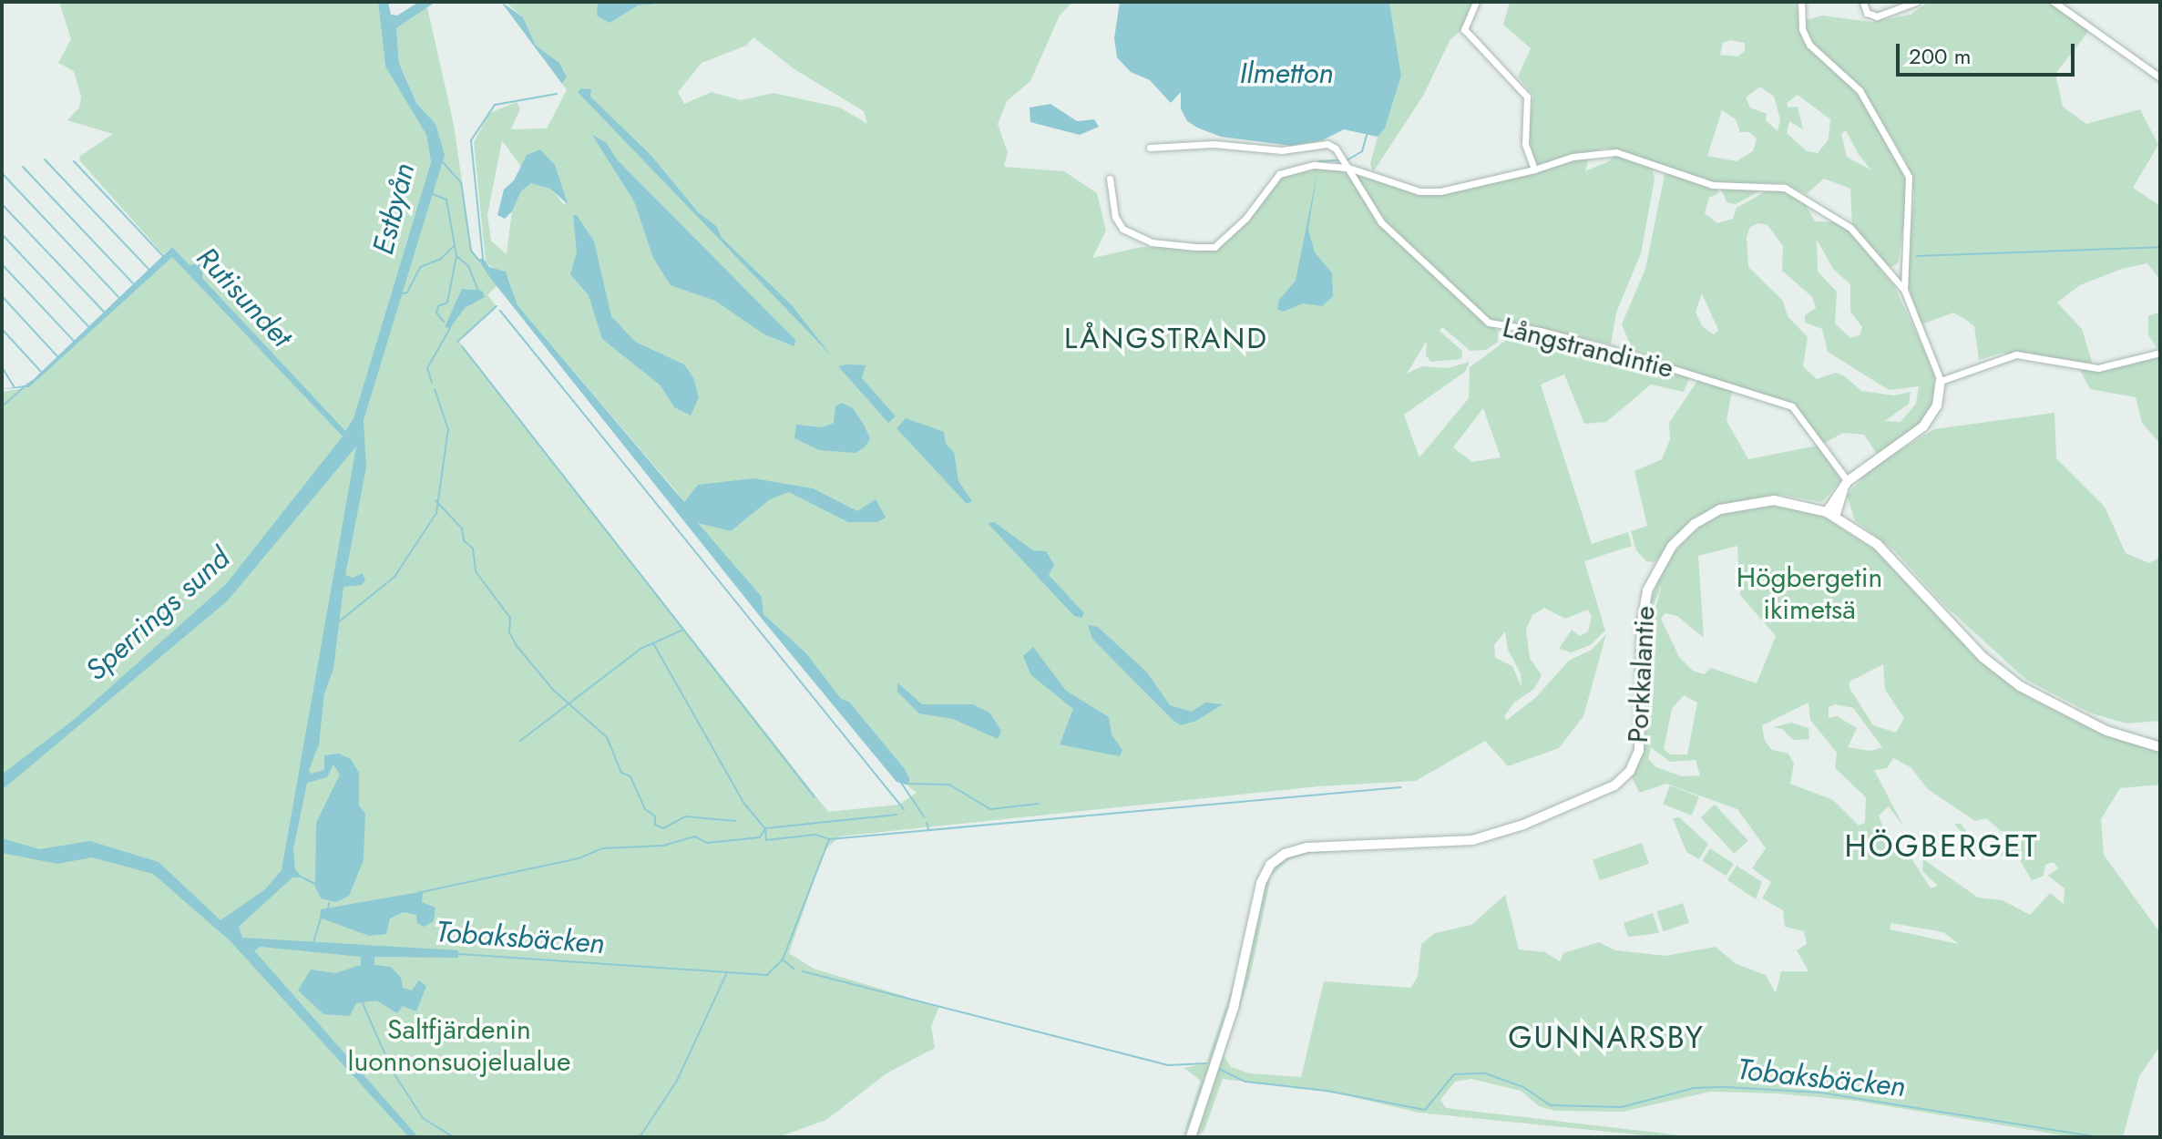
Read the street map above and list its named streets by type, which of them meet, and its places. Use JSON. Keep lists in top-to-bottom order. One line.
{"streets":{"street":["Långstrandintie","Porkkalantie"]},"districts":["LÅNGSTRAND","HÖGBERGET","GUNNARSBY"],"water":["Ilmetton","Estbyån","Rutisundet","Sperrings sund","Tobaksbäcken"],"parks":["Högbergetin ikimetsä","Saltfjärdenin luonnonsuojelualue"],"scale_bar":"200 m"}
